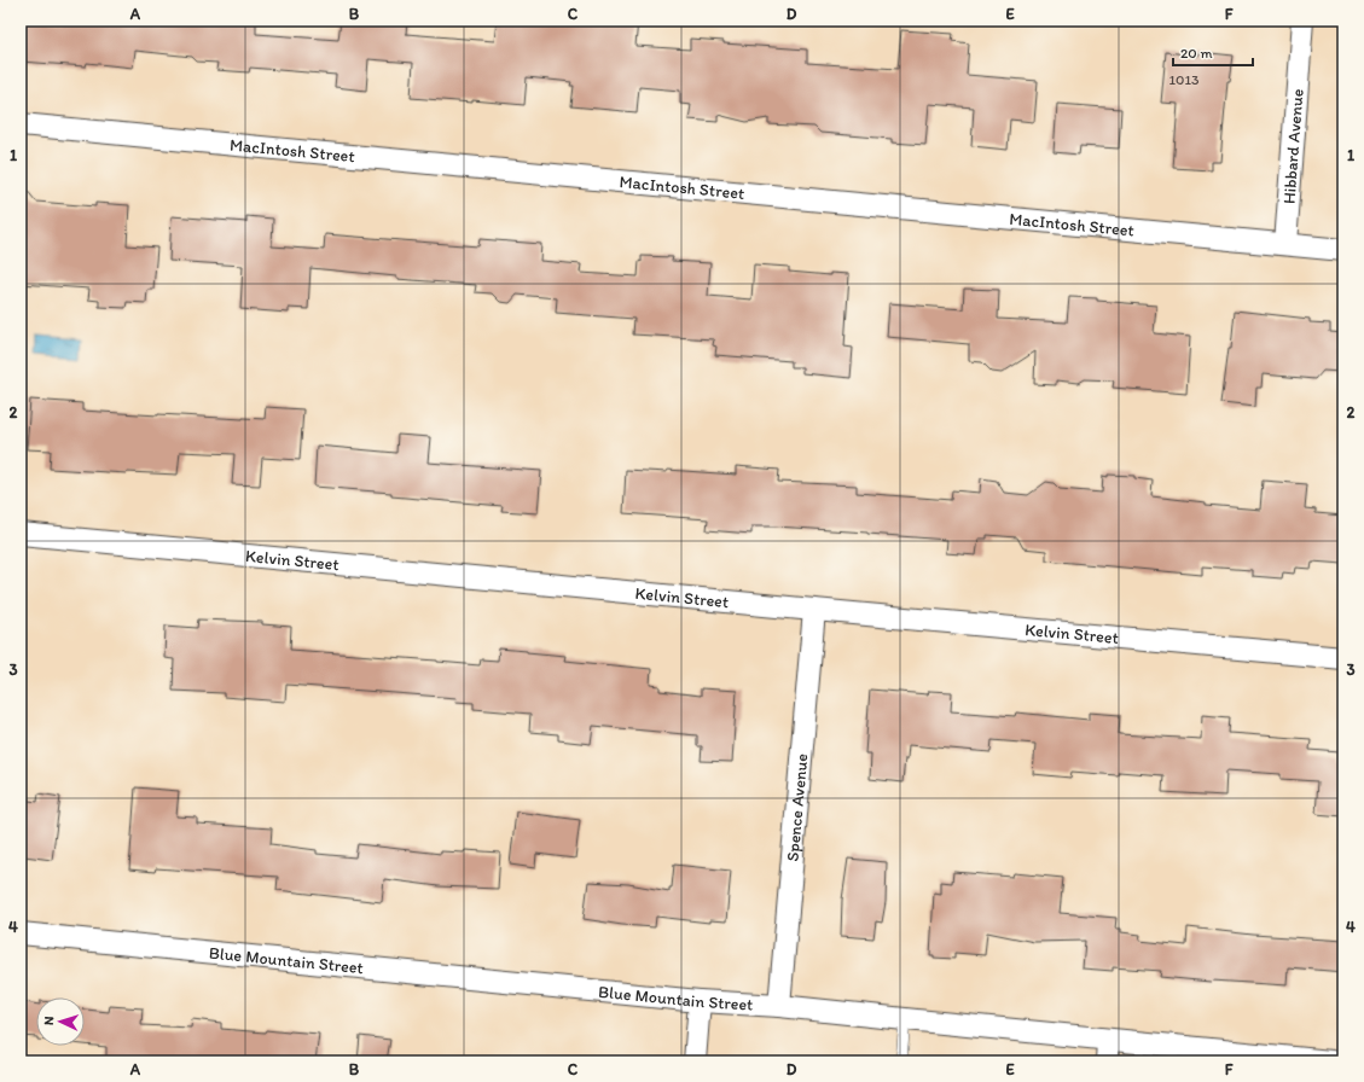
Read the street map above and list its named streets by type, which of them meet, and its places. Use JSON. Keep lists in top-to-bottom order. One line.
{"streets":{"street":["Hibbard Avenue","MacIntosh Street","Kelvin Street","Spence Avenue","Blue Mountain Street"]},"crossings":[["Hibbard Avenue","MacIntosh Street"],["Kelvin Street","Spence Avenue"],["Spence Avenue","Blue Mountain Street"]],"house_numbers":["1013"],"scale_bar":"20 m","north":"left","grid":{"columns":["A","B","C","D","E","F"],"rows":["1","2","3","4"]}}
